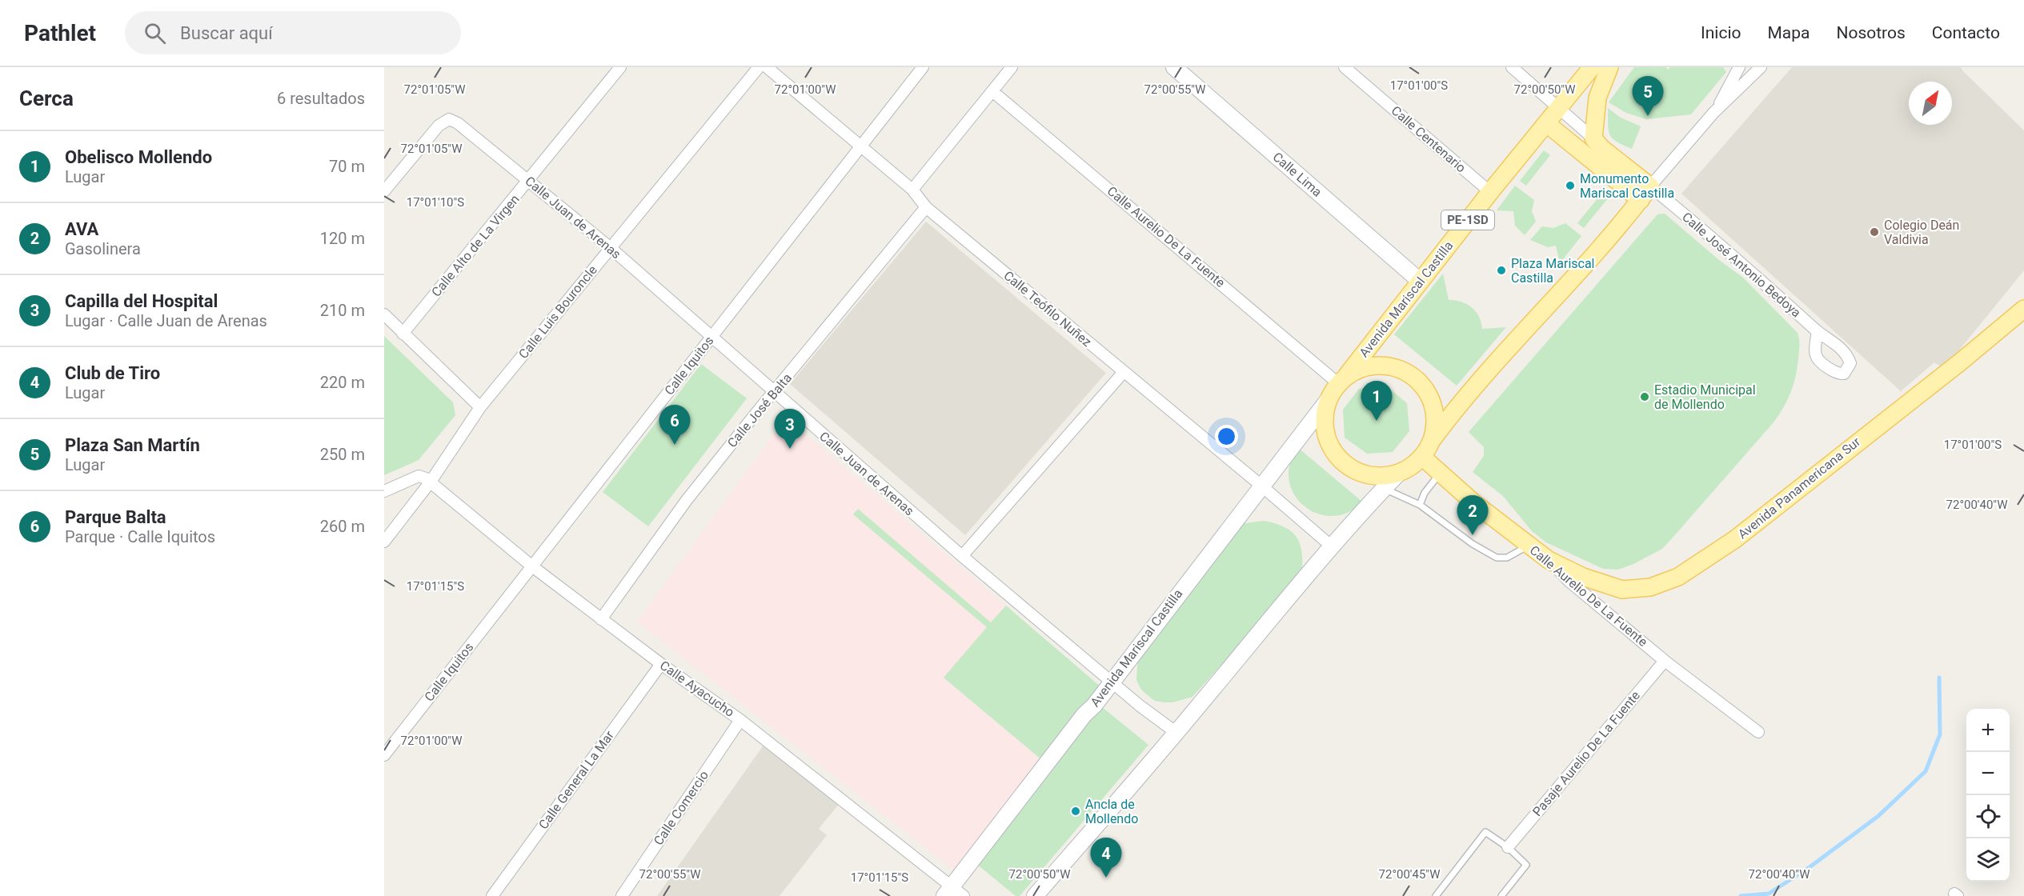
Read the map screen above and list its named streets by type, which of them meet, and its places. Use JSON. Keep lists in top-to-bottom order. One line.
{"streets":{"main road":["PE-1SD","Calle Aurelio De La Fuente","Calle José Antonio Bedoya","Avenida Mariscal Castilla","Avenida Panamericana Sur"],"street":["Calle Centenario","Calle Lima","Calle Juan de Arenas","Calle Alto de La Virgen","Calle Teófilo Nuñez","Calle Luis Bouroncle","Calle Iquitos","Calle José Balta","Calle Ayacucho","Pasaje Aurelio De La Fuente","Calle General La Mar","Calle Comercio"]},"crossings":[["Calle Centenario","Avenida Mariscal Castilla"],["Calle Lima","Avenida Mariscal Castilla"],["Calle Juan de Arenas","Calle Alto de La Virgen"],["Calle Juan de Arenas","Avenida Mariscal Castilla"],["Calle Juan de Arenas","Calle Luis Bouroncle"],["Calle Juan de Arenas","Calle Iquitos"],["Calle Juan de Arenas","Calle José Balta"],["Calle Aurelio De La Fuente","Avenida Mariscal Castilla"],["Calle Aurelio De La Fuente","Avenida Panamericana Sur"],["Calle Aurelio De La Fuente","Pasaje Aurelio De La Fuente"],["Calle José Antonio Bedoya","Avenida Mariscal Castilla"],["Avenida Mariscal Castilla","Calle Teófilo Nuñez"],["Avenida Mariscal Castilla","Calle Ayacucho"],["Calle Teófilo Nuñez","Calle Iquitos"],["Calle Teófilo Nuñez","Calle José Balta"],["Calle Luis Bouroncle","Calle Ayacucho"],["Calle Iquitos","Calle Ayacucho"],["Calle José Balta","Calle Ayacucho"],["Calle Ayacucho","Calle General La Mar"],["Calle Ayacucho","Calle Comercio"]],"places":["Monumento Mariscal Castilla","Colegio Deán Valdivia","Plaza Mariscal Castilla","Estadio Municipal de Mollendo","Ancla de Mollendo"],"north":"top right","page":{"header":"Pathlet","search":"Buscar aquí","nav":["Inicio","Mapa","Nosotros","Contacto"],"heading":["Cerca","6 resultados"],"pins":["5","1","6","3","2","4"],"list":[{"mark":"1","name":"Obelisco Mollendo","note":"Lugar","value":"70 m"},{"mark":"2","name":"AVA","note":"Gasolinera","value":"120 m"},{"mark":"3","name":"Capilla del Hospital","note":"Lugar · Calle Juan de Arenas","value":"210 m"},{"mark":"4","name":"Club de Tiro","note":"Lugar","value":"220 m"},{"mark":"5","name":"Plaza San Martín","note":"Lugar","value":"250 m"},{"mark":"6","name":"Parque Balta","note":"Parque · Calle Iquitos","value":"260 m"}],"map_buttons":["+","−"]},"coordinates":["17°01'00\"S","72°01'05\"W","72°01'00\"W","72°00'55\"W","72°00'50\"W","17°01'10\"S","72°00'40\"W","17°01'15\"S","72°00'45\"W"]}
